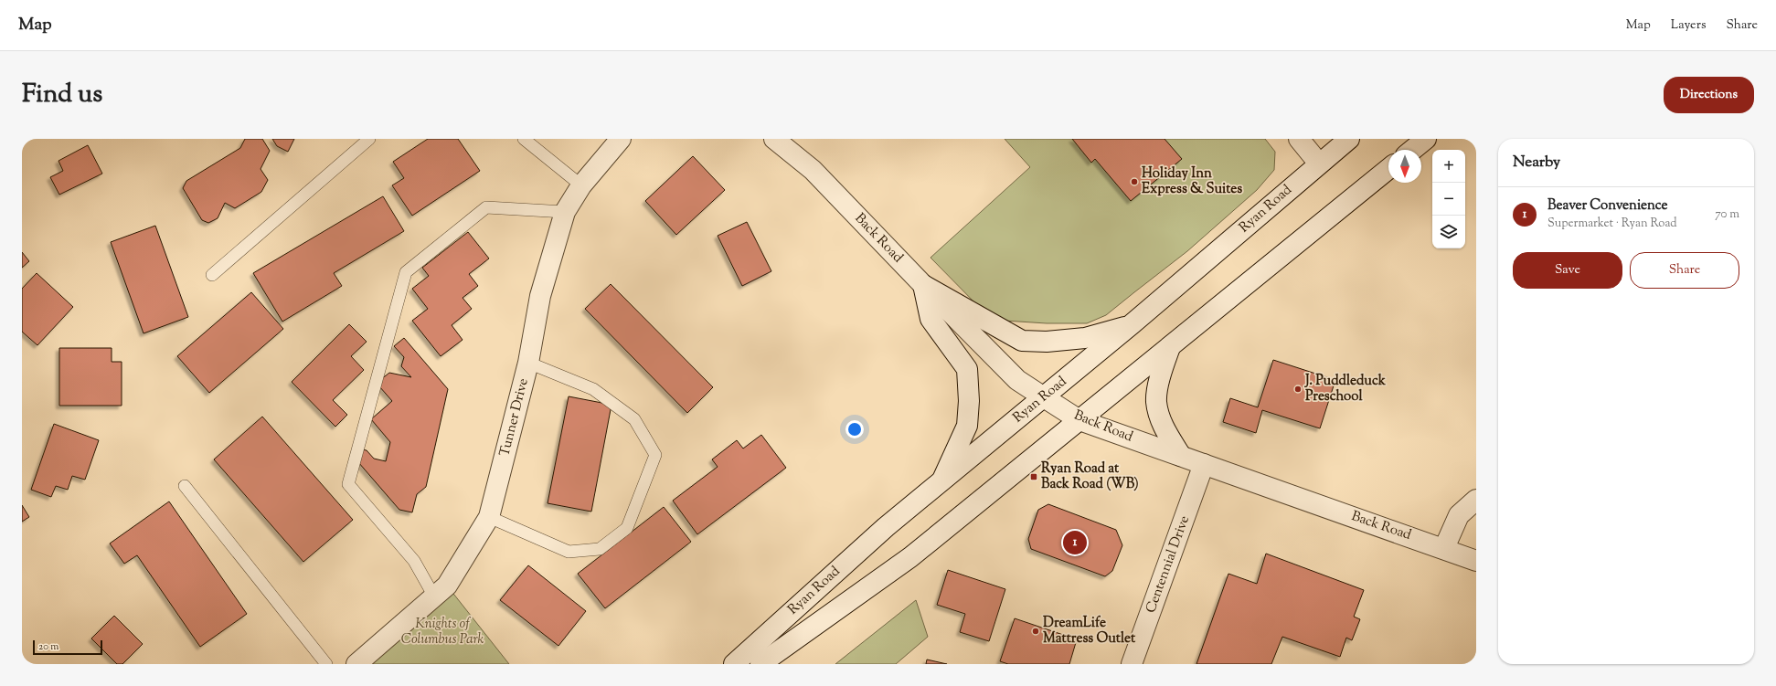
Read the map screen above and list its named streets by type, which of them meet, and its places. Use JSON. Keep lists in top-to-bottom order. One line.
{"streets":{"main road":["Ryan Road","Back Road","Tunner Drive","Centennial Drive"]},"crossings":[["Ryan Road","Back Road"],["Back Road","Centennial Drive"]],"parks":["Knights of Columbus Park"],"places":{"other":["Holiday Inn Express & Suites","J. Puddleduck Preschool","DreamLife Mattress Outlet"],"transit":["Ryan Road at Back Road (WB)"]},"scale_bar":"20 m","north":"bottom","page":{"header":"Map","nav":["Map","Layers","Share"],"title":"Find us","buttons":["Directions",["Save","Share"]],"heading":"Nearby","map_buttons":["+","−"],"list":[{"mark":"1","name":"Beaver Convenience","note":"Supermarket · Ryan Road","value":"70 m"}],"pins":"1","scale":"20 m"}}
